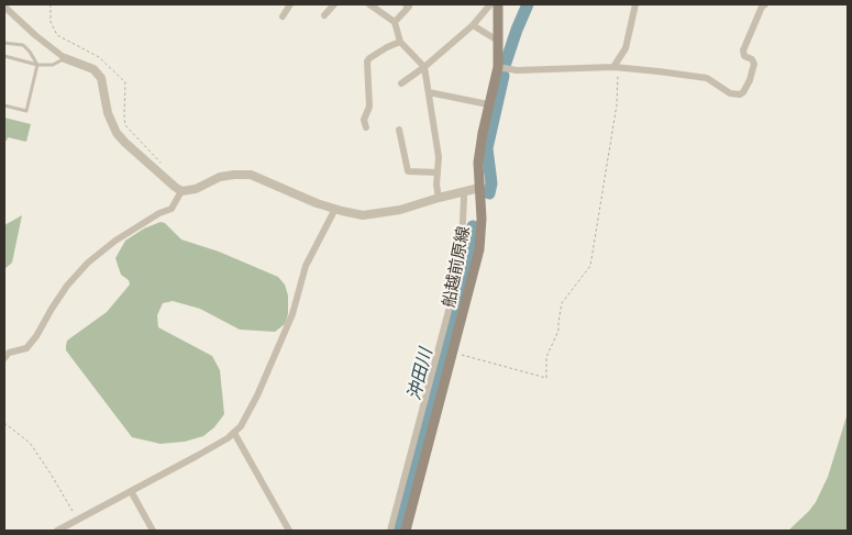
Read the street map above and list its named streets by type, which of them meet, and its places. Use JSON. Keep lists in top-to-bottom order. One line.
{"streets":{"main road":["船越前原線"]},"water":["沖田川"]}
